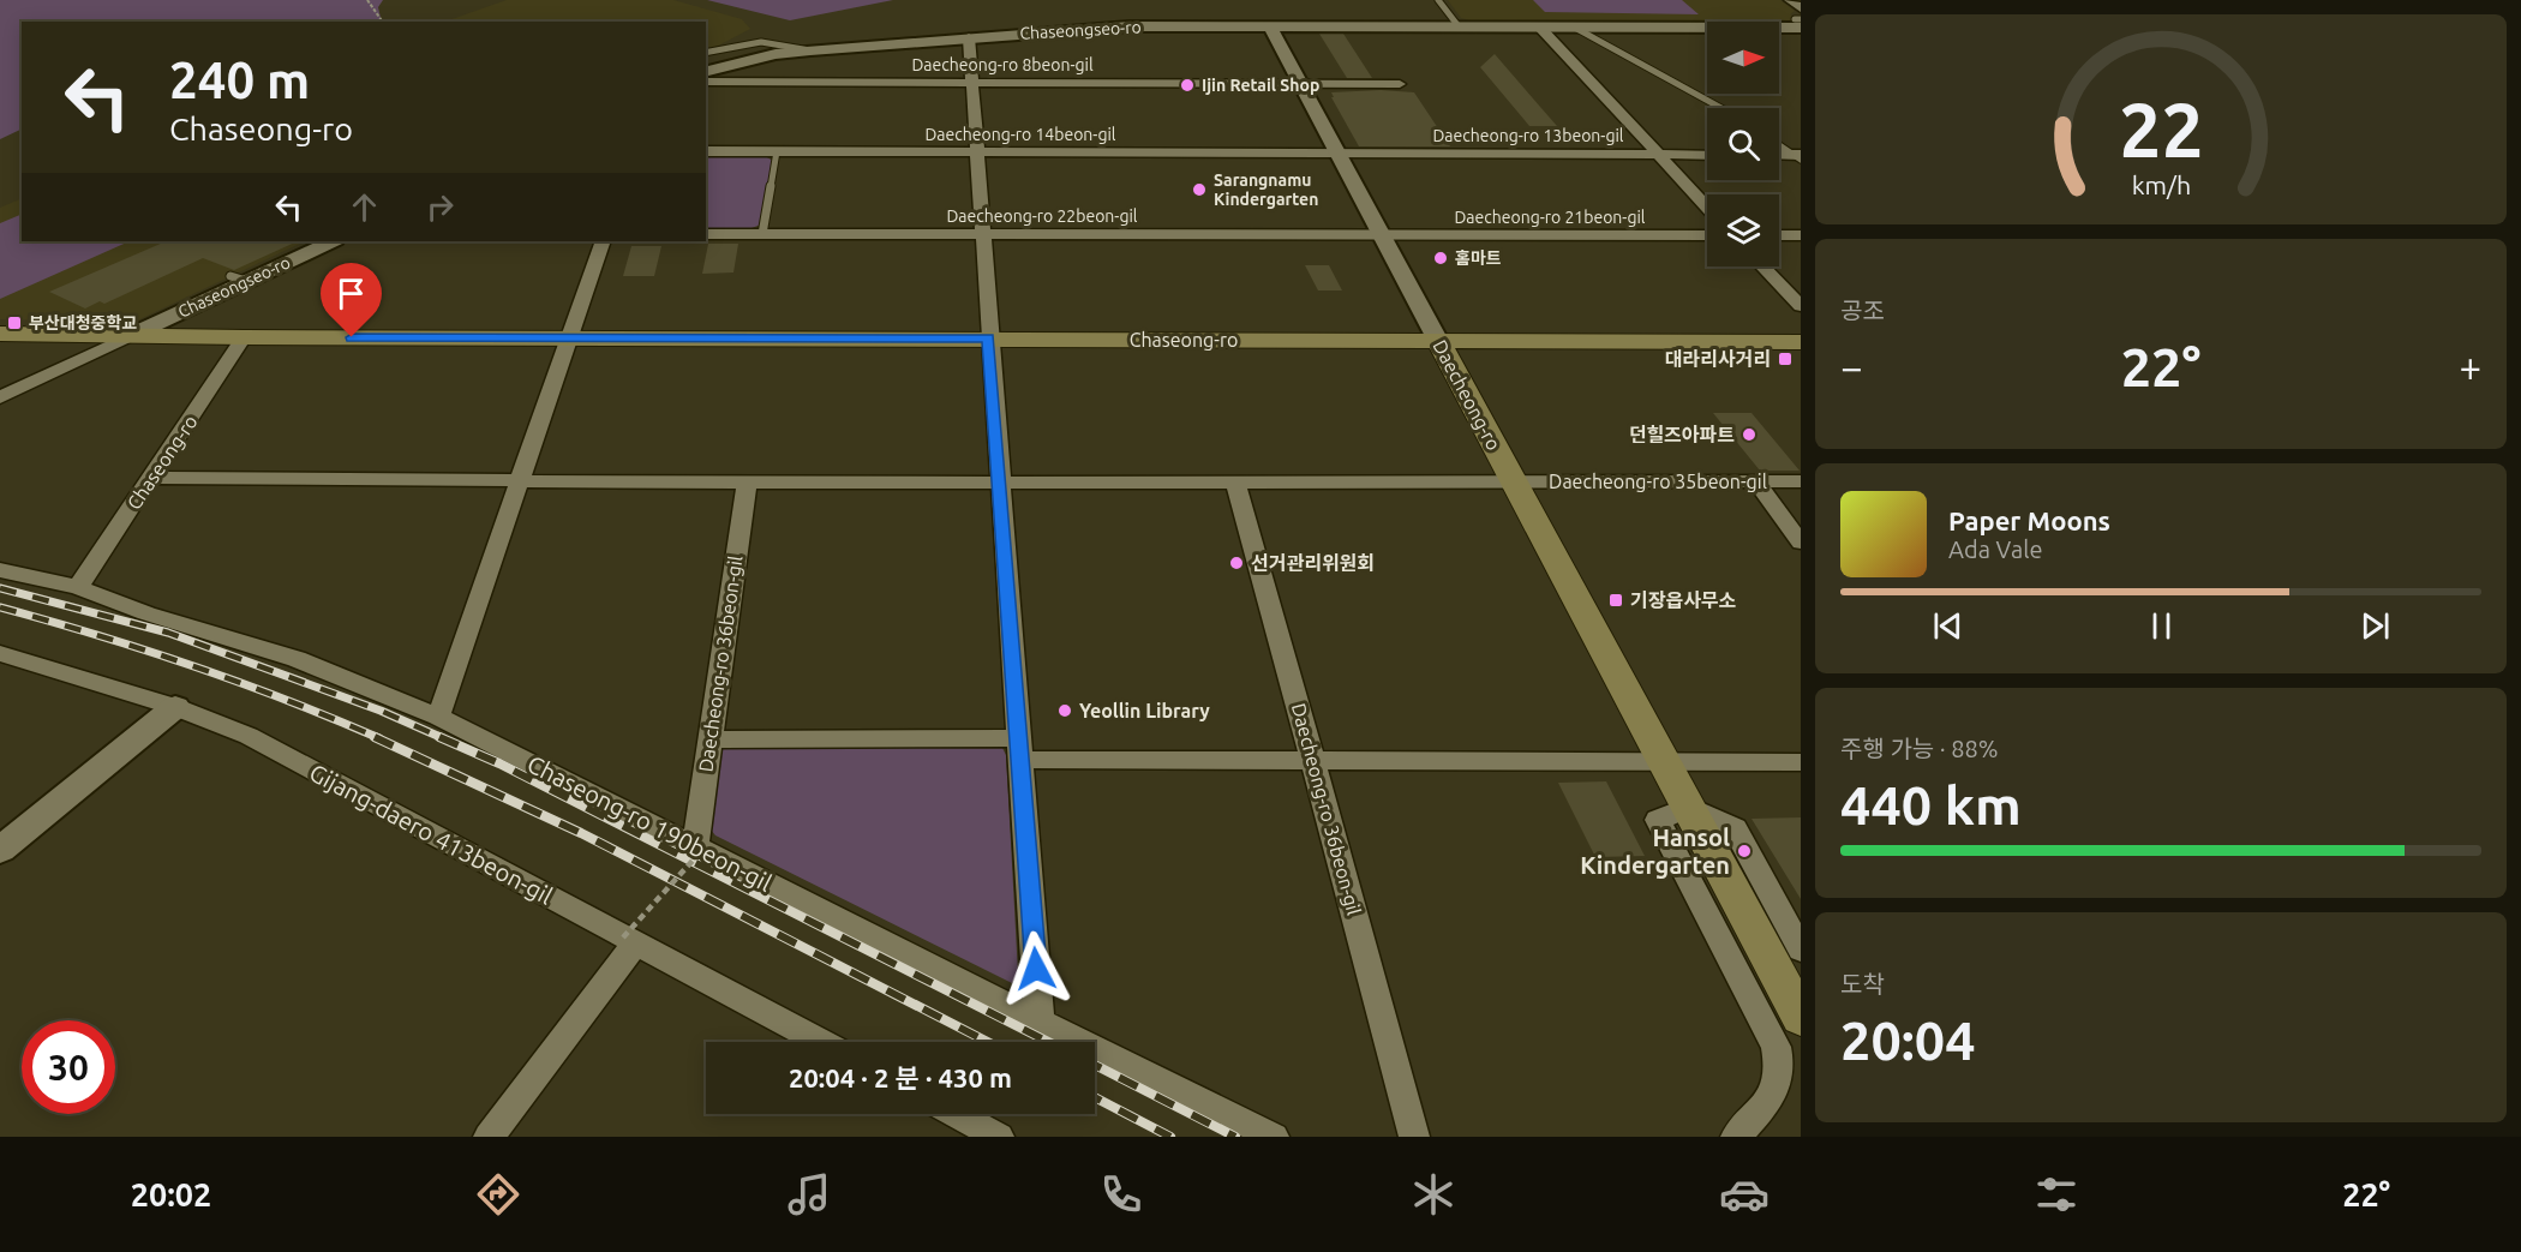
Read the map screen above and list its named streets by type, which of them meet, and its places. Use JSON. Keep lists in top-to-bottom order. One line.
{"streets":{"main road":["Chaseong-ro","Daecheong-ro"],"street":["Chaseongseo-ro","Daecheong-ro 8beon-gil","Daecheong-ro 14beon-gil","Daecheong-ro 13beon-gil","Daecheong-ro 22beon-gil","Daecheong-ro 21beon-gil","Daecheong-ro 35beon-gil","Daecheong-ro 36beon-gil","Chaseong-ro 190beon-gil","Gijang-daero 413beon-gil"]},"crossings":[["Chaseongseo-ro","Chaseong-ro"],["Chaseongseo-ro","Daecheong-ro"],["Daecheong-ro 8beon-gil","Daecheong-ro"],["Daecheong-ro 14beon-gil","Daecheong-ro 13beon-gil"],["Daecheong-ro 14beon-gil","Daecheong-ro"],["Daecheong-ro 13beon-gil","Daecheong-ro"],["Daecheong-ro 22beon-gil","Daecheong-ro 21beon-gil"],["Daecheong-ro 22beon-gil","Daecheong-ro"],["Daecheong-ro 21beon-gil","Daecheong-ro"],["Chaseong-ro","Daecheong-ro"],["Chaseong-ro","Chaseong-ro 190beon-gil"],["Daecheong-ro","Daecheong-ro 35beon-gil"],["Daecheong-ro 36beon-gil","Chaseong-ro 190beon-gil"]],"places":{"other":["Ijin Retail Shop","Sarangnamu Kindergarten","홈마트","던힐즈아파트","선거관리위원회","Yeollin Library","Hansol Kindergarten"],"transit":["부산대청중학교","대라리사거리","기장읍사무소"]},"north":"right","page":{"turn":["240 m","Chaseong-ro"],"tile":["공조",["주행 가능 · 88%","440 km"],["도착","20:04"]],"heat":["−","22°","+"],"song":["Paper Moons","Ada Vale"],"limit":"30","trip":"20:04 · 2 분 · 430 m","tabs":["20:02","22°"],"gauge":["22","km/h"]}}
